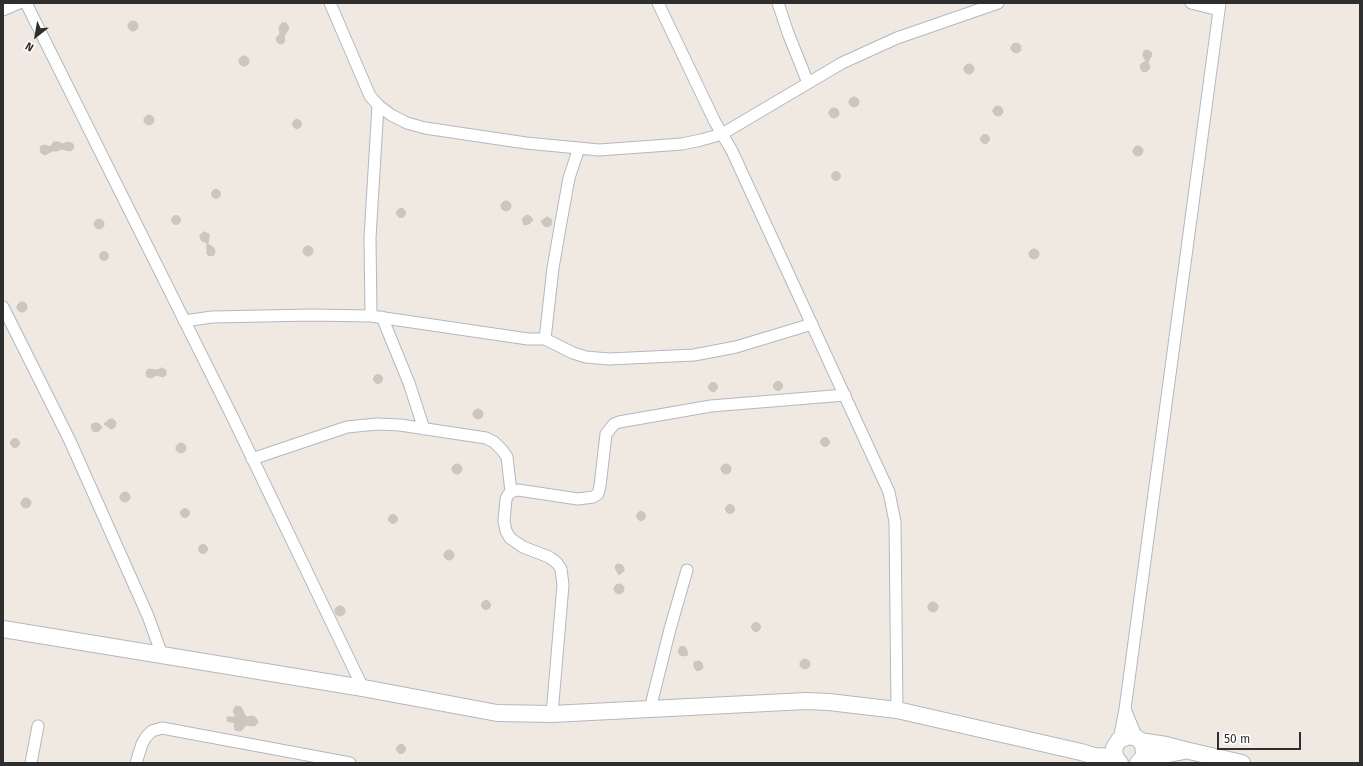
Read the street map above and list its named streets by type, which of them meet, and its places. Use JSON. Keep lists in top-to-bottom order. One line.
{"scale_bar":"50 m","north":"bottom left"}
